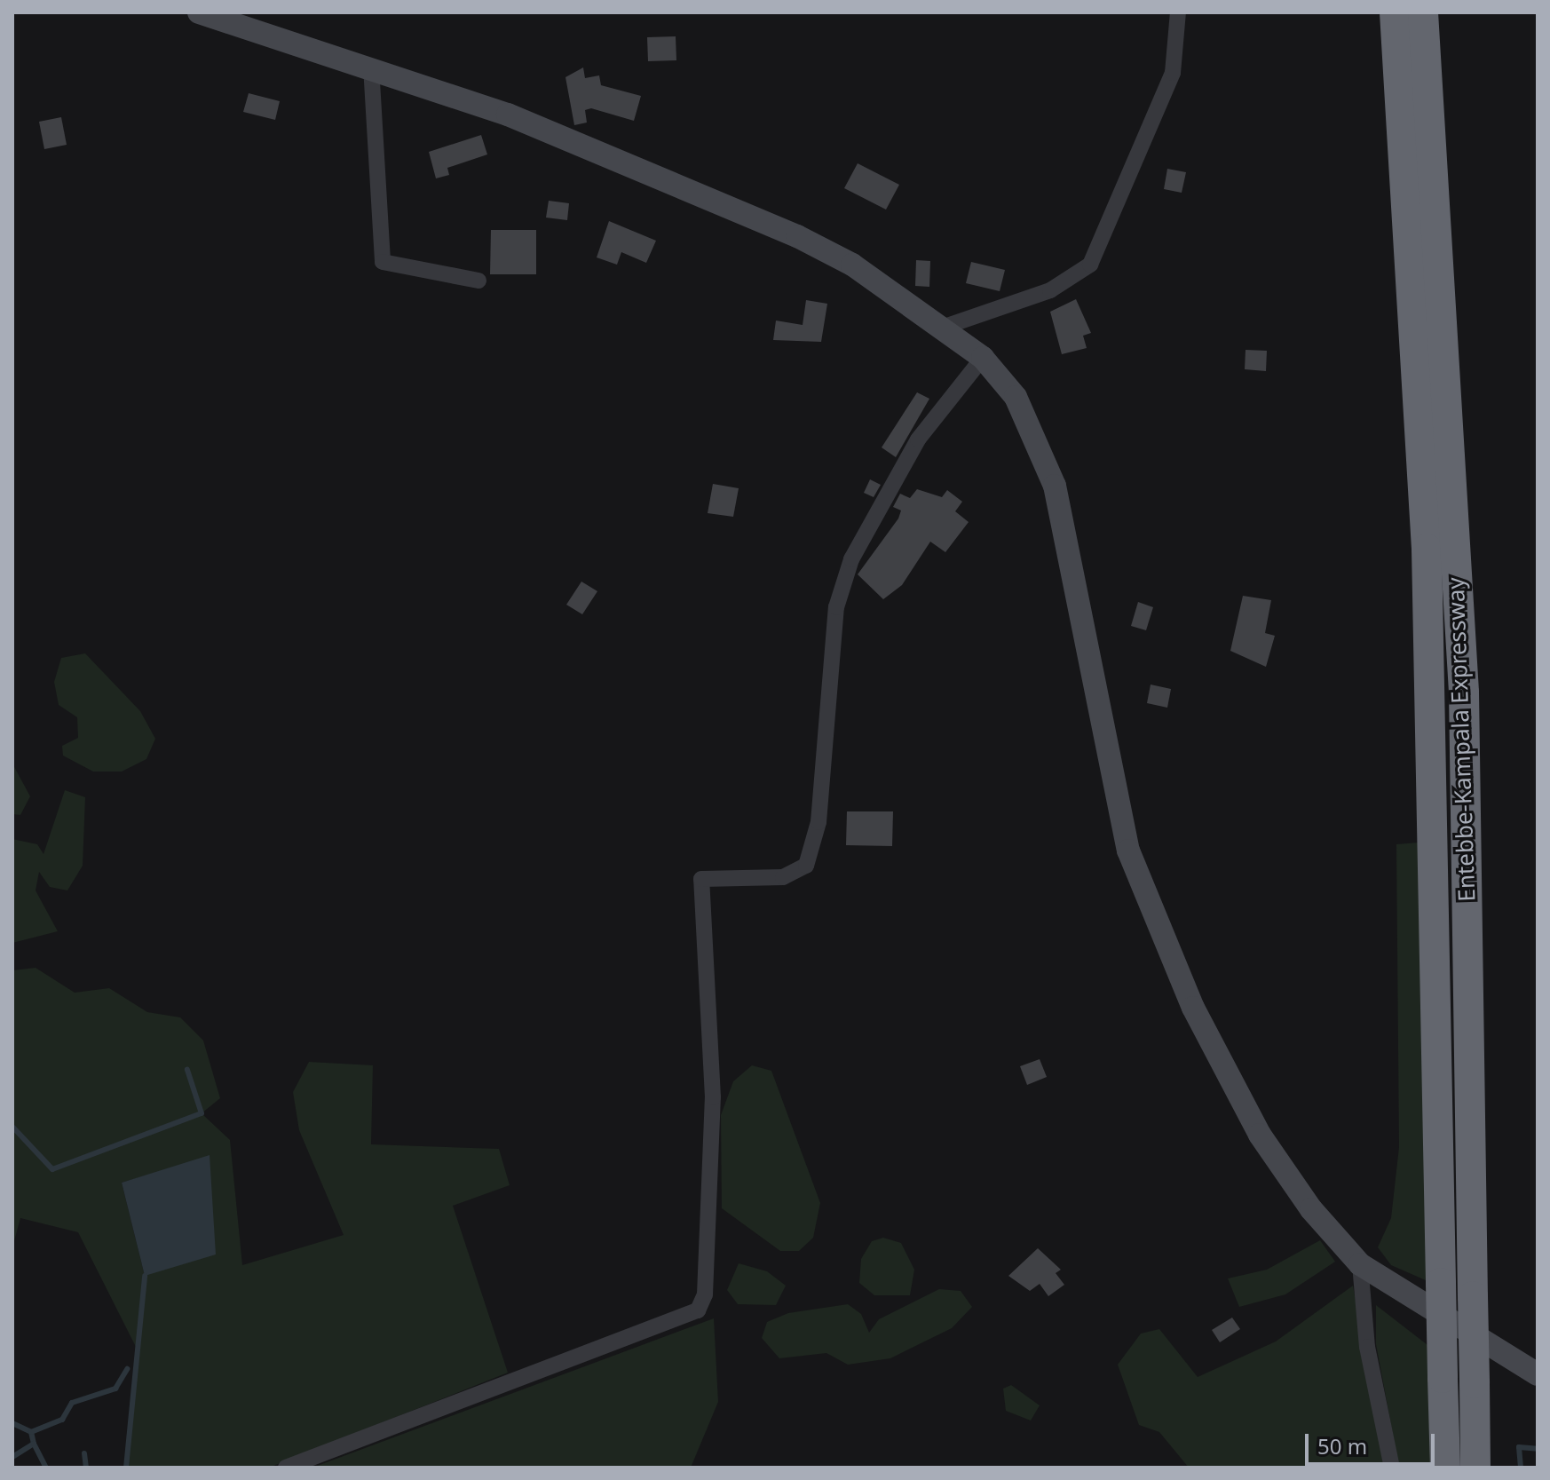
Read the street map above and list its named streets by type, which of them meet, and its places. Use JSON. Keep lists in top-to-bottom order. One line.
{"streets":{"highway":["Entebbe-Kampala Expressway"]},"scale_bar":"50 m"}
